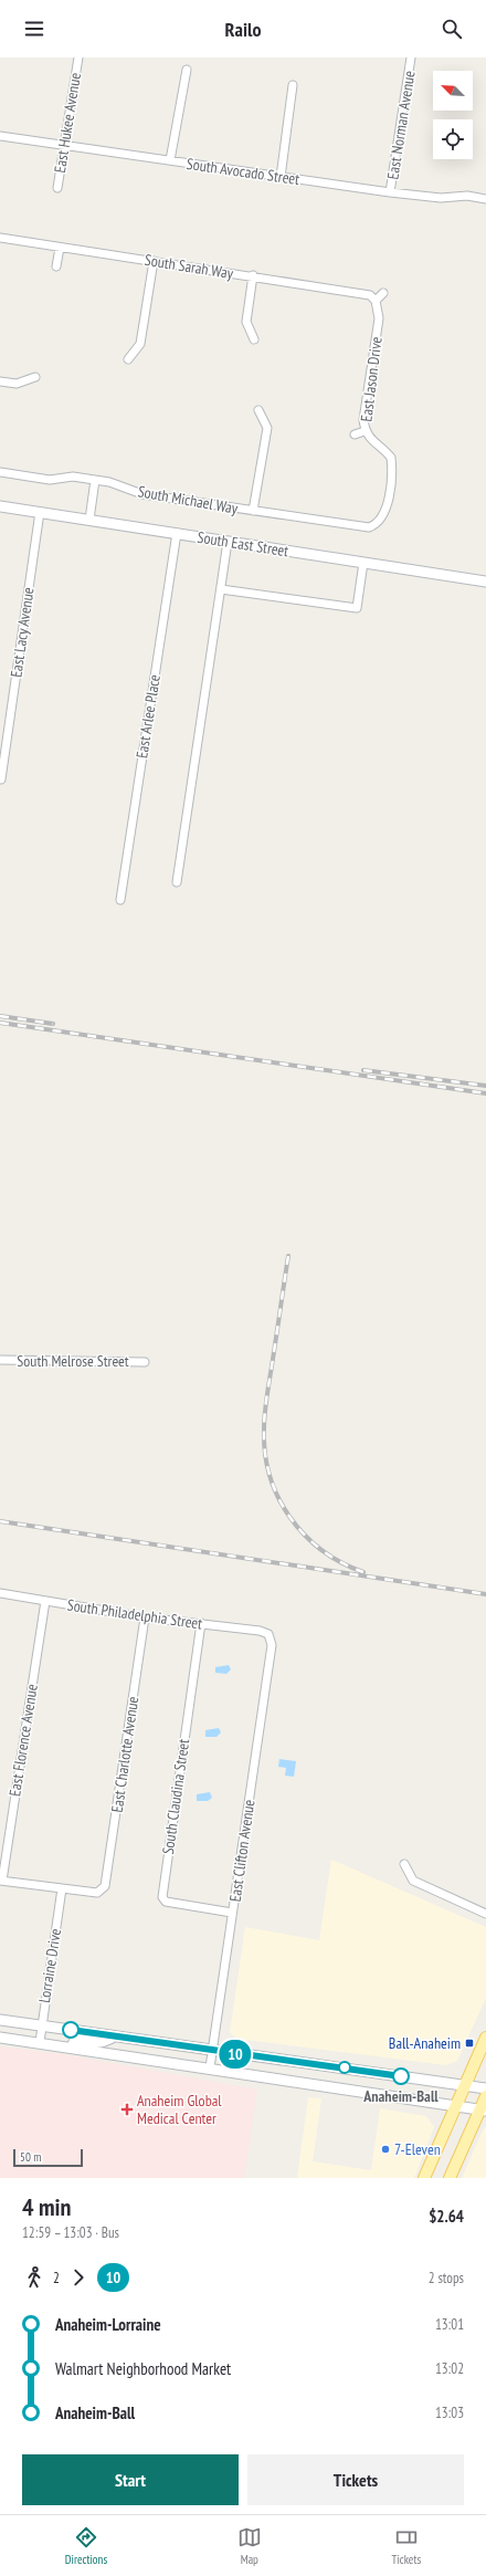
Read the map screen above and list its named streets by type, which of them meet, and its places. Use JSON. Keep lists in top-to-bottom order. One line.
{"streets":{"main road":["South East Street"],"street":["East Hukee Avenue","East Norman Avenue","South Avocado Street","South Sarah Way","East Jason Drive","South Michael Way","East Lacy Avenue","East Arlee Place","South Melrose Street","South Philadelphia Street","East Florence Avenue","East Charlotte Avenue","South Claudina Street","East Clifton Avenue","Lorraine Drive"]},"crossings":[["East Hukee Avenue","South Avocado Street"],["East Norman Avenue","South Avocado Street"],["South Sarah Way","East Jason Drive"],["East Jason Drive","South Michael Way"],["South East Street","East Lacy Avenue"],["South East Street","East Arlee Place"],["South Philadelphia Street","East Florence Avenue"],["South Philadelphia Street","East Charlotte Avenue"],["South Philadelphia Street","South Claudina Street"],["South Philadelphia Street","East Clifton Avenue"],["East Charlotte Avenue","Lorraine Drive"],["South Claudina Street","East Clifton Avenue"]],"places":{"transit":["Ball-Anaheim"],"other":["Anaheim-Ball","7-Eleven"],"health":["Anaheim Global Medical Center"]},"lines":["bus line 10"],"scale_bar":"50 m","north":"top left","page":{"header":"Railo","on_map":"10","scale":"50 m","heading":["4 min","12:59 – 13:03 · Bus","$2.64"],"legs":["2","10","2 stops"],"list":[{"name":"Anaheim-Lorraine","value":"13:01"},{"name":"Walmart Neighborhood Market","value":"13:02"},{"name":"Anaheim-Ball","value":"13:03"}],"buttons":["Start","Tickets"],"tabs":["Directions","Map","Tickets"]}}
